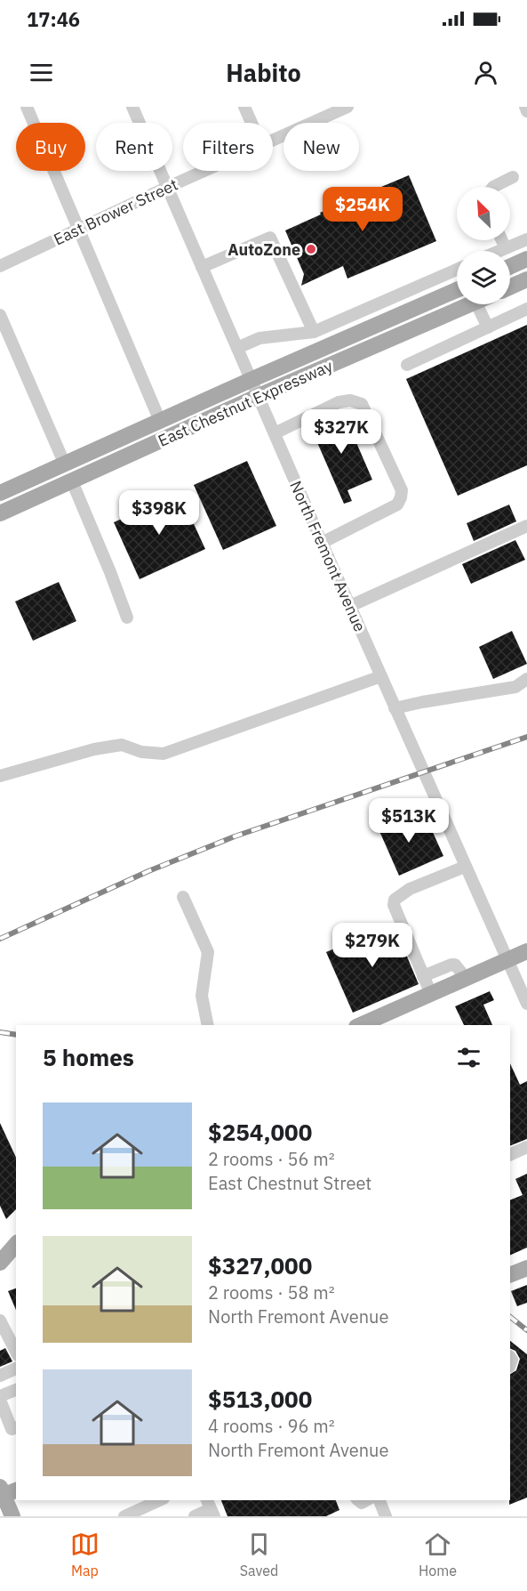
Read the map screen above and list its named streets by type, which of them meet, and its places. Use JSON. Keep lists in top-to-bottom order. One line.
{"streets":{"main road":["East Chestnut Expressway"],"street":["East Brower Street","North Fremont Avenue"]},"crossings":[["East Brower Street","North Fremont Avenue"],["East Chestnut Expressway","North Fremont Avenue"]],"places":["AutoZone"],"north":"top left","page":{"status":"17:46","header":"Habito","chip":["Buy","Rent","Filters","New"],"price":["$254K","$327K","$398K","$513K","$279K"],"heading":"5 homes","list":[{"name":"$254,000","note":"2 rooms · 56 m² · East Chestnut Street"},{"name":"$327,000","note":"2 rooms · 58 m² · North Fremont Avenue"},{"name":"$513,000","note":"4 rooms · 96 m² · North Fremont Avenue"}],"tabs":["Map","Saved","Home"]}}
